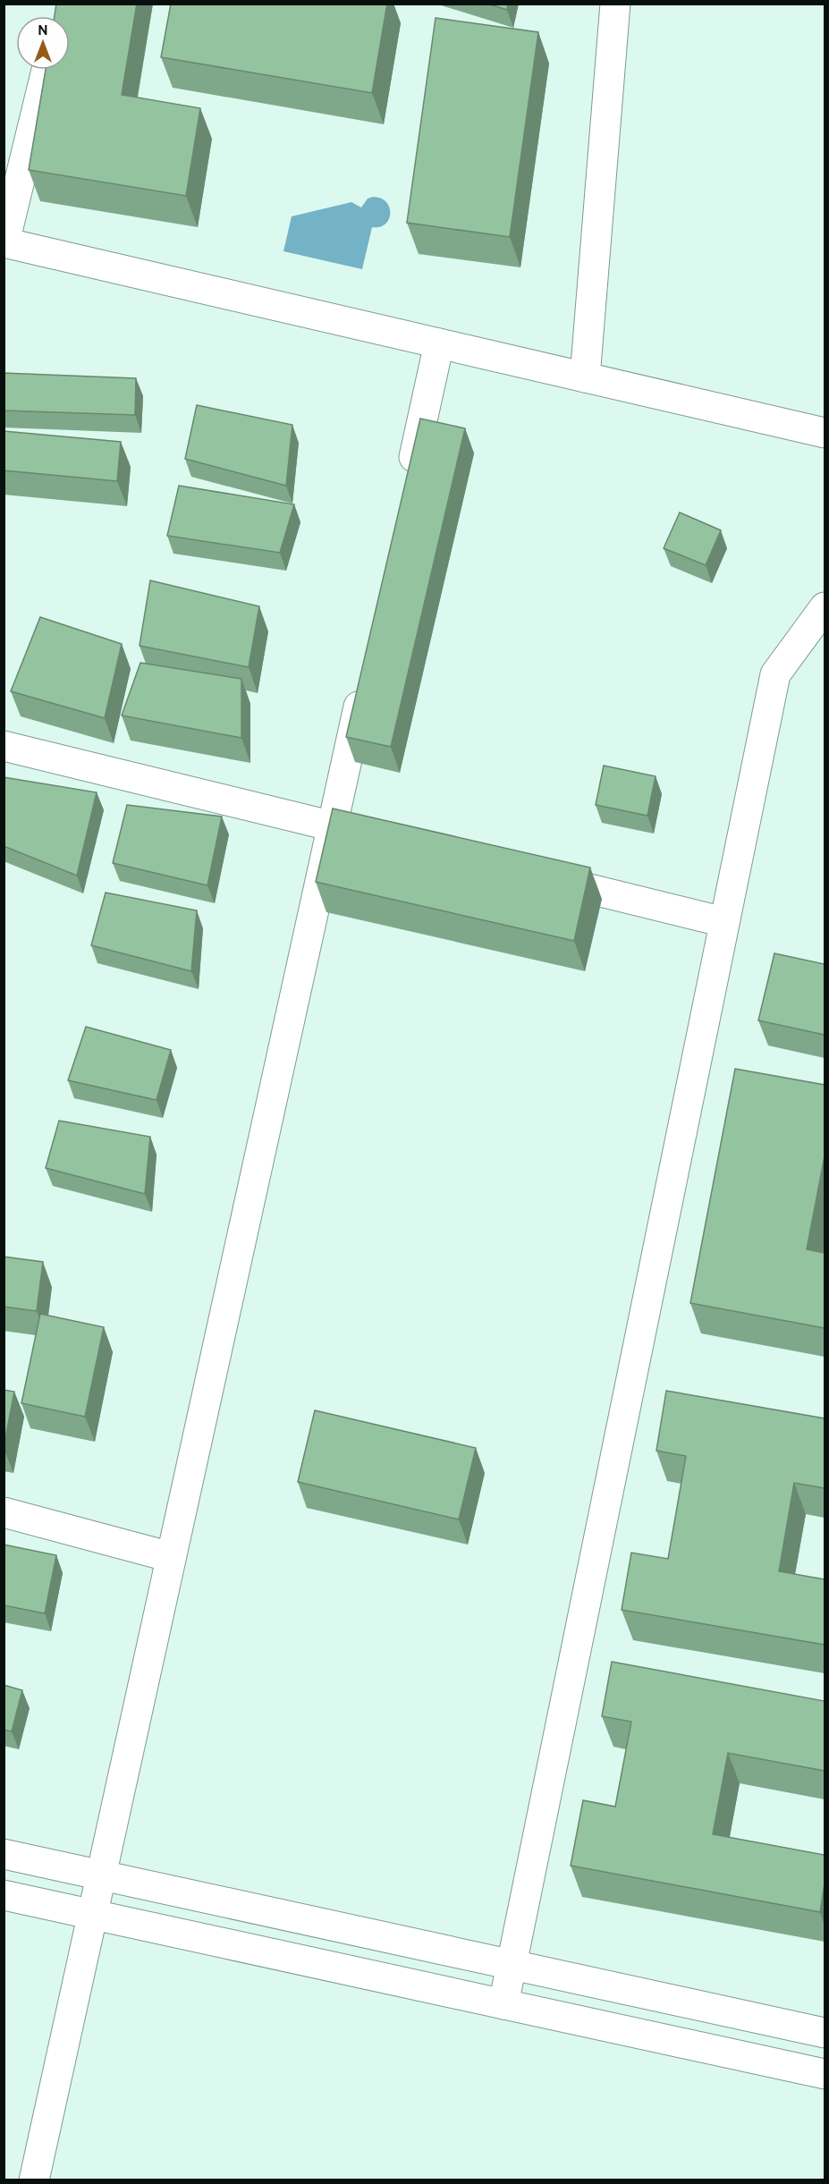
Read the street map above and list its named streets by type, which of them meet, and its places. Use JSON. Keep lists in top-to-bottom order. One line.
{"north":"top"}
